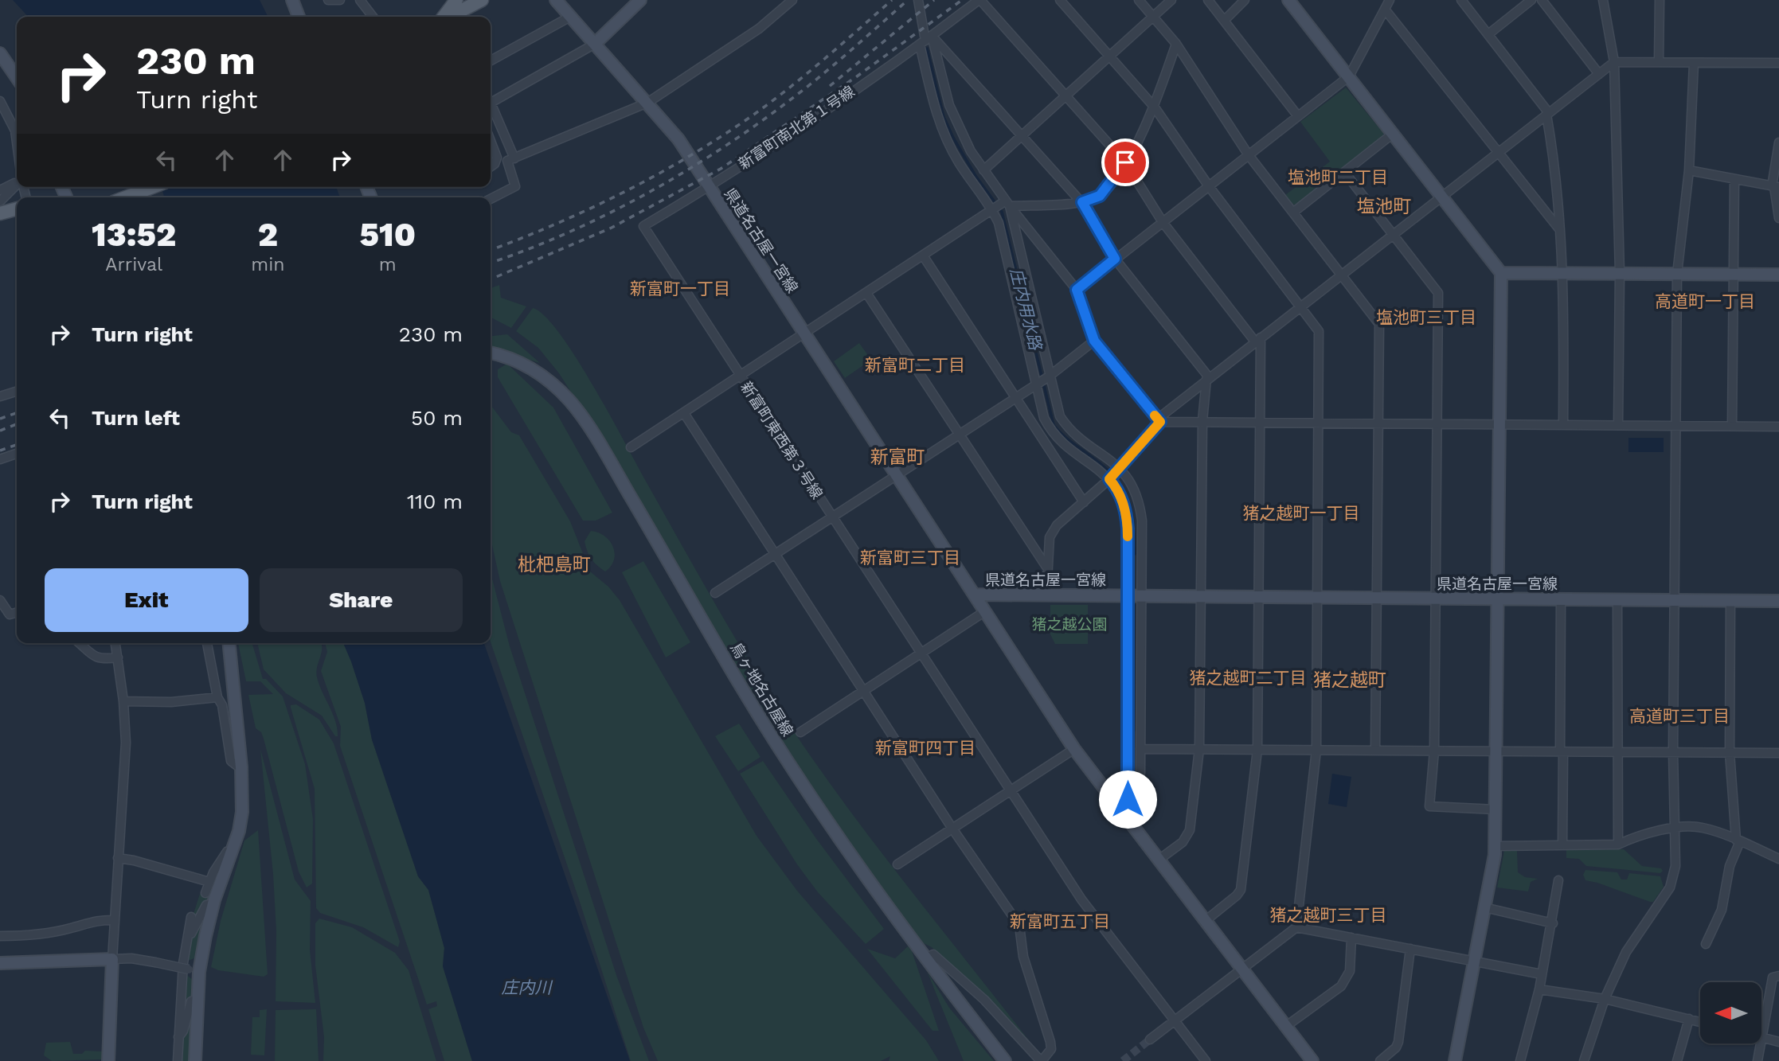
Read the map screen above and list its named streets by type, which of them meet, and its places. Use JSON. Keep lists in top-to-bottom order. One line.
{"streets":{"main road":["県道名古屋一宮線","鳥ヶ地名古屋線"],"street":["新富町南北第１号線","新富町東西第３号線"]},"crossings":[["新富町南北第１号線","県道名古屋一宮線"],["新富町南北第１号線","新富町東西第３号線"]],"districts":["塩池町二丁目","塩池町","新富町一丁目","高道町一丁目","塩池町三丁目","新富町二丁目","新富町","猪之越町一丁目","新富町三丁目","枇杷島町","猪之越町二丁目","猪之越町","高道町三丁目","新富町四丁目","猪之越町三丁目","新富町五丁目"],"water":["庄内用水路","庄内川"],"parks":["猪之越公園"],"north":"left","page":{"turn":["230 m","Turn right"],"eta":["13:52","Arrival","2","min","510","m"],"list":[{"name":"Turn right","value":"230 m"},{"name":"Turn left","value":"50 m"},{"name":"Turn right","value":"110 m"}],"buttons":["Exit","Share"]}}
